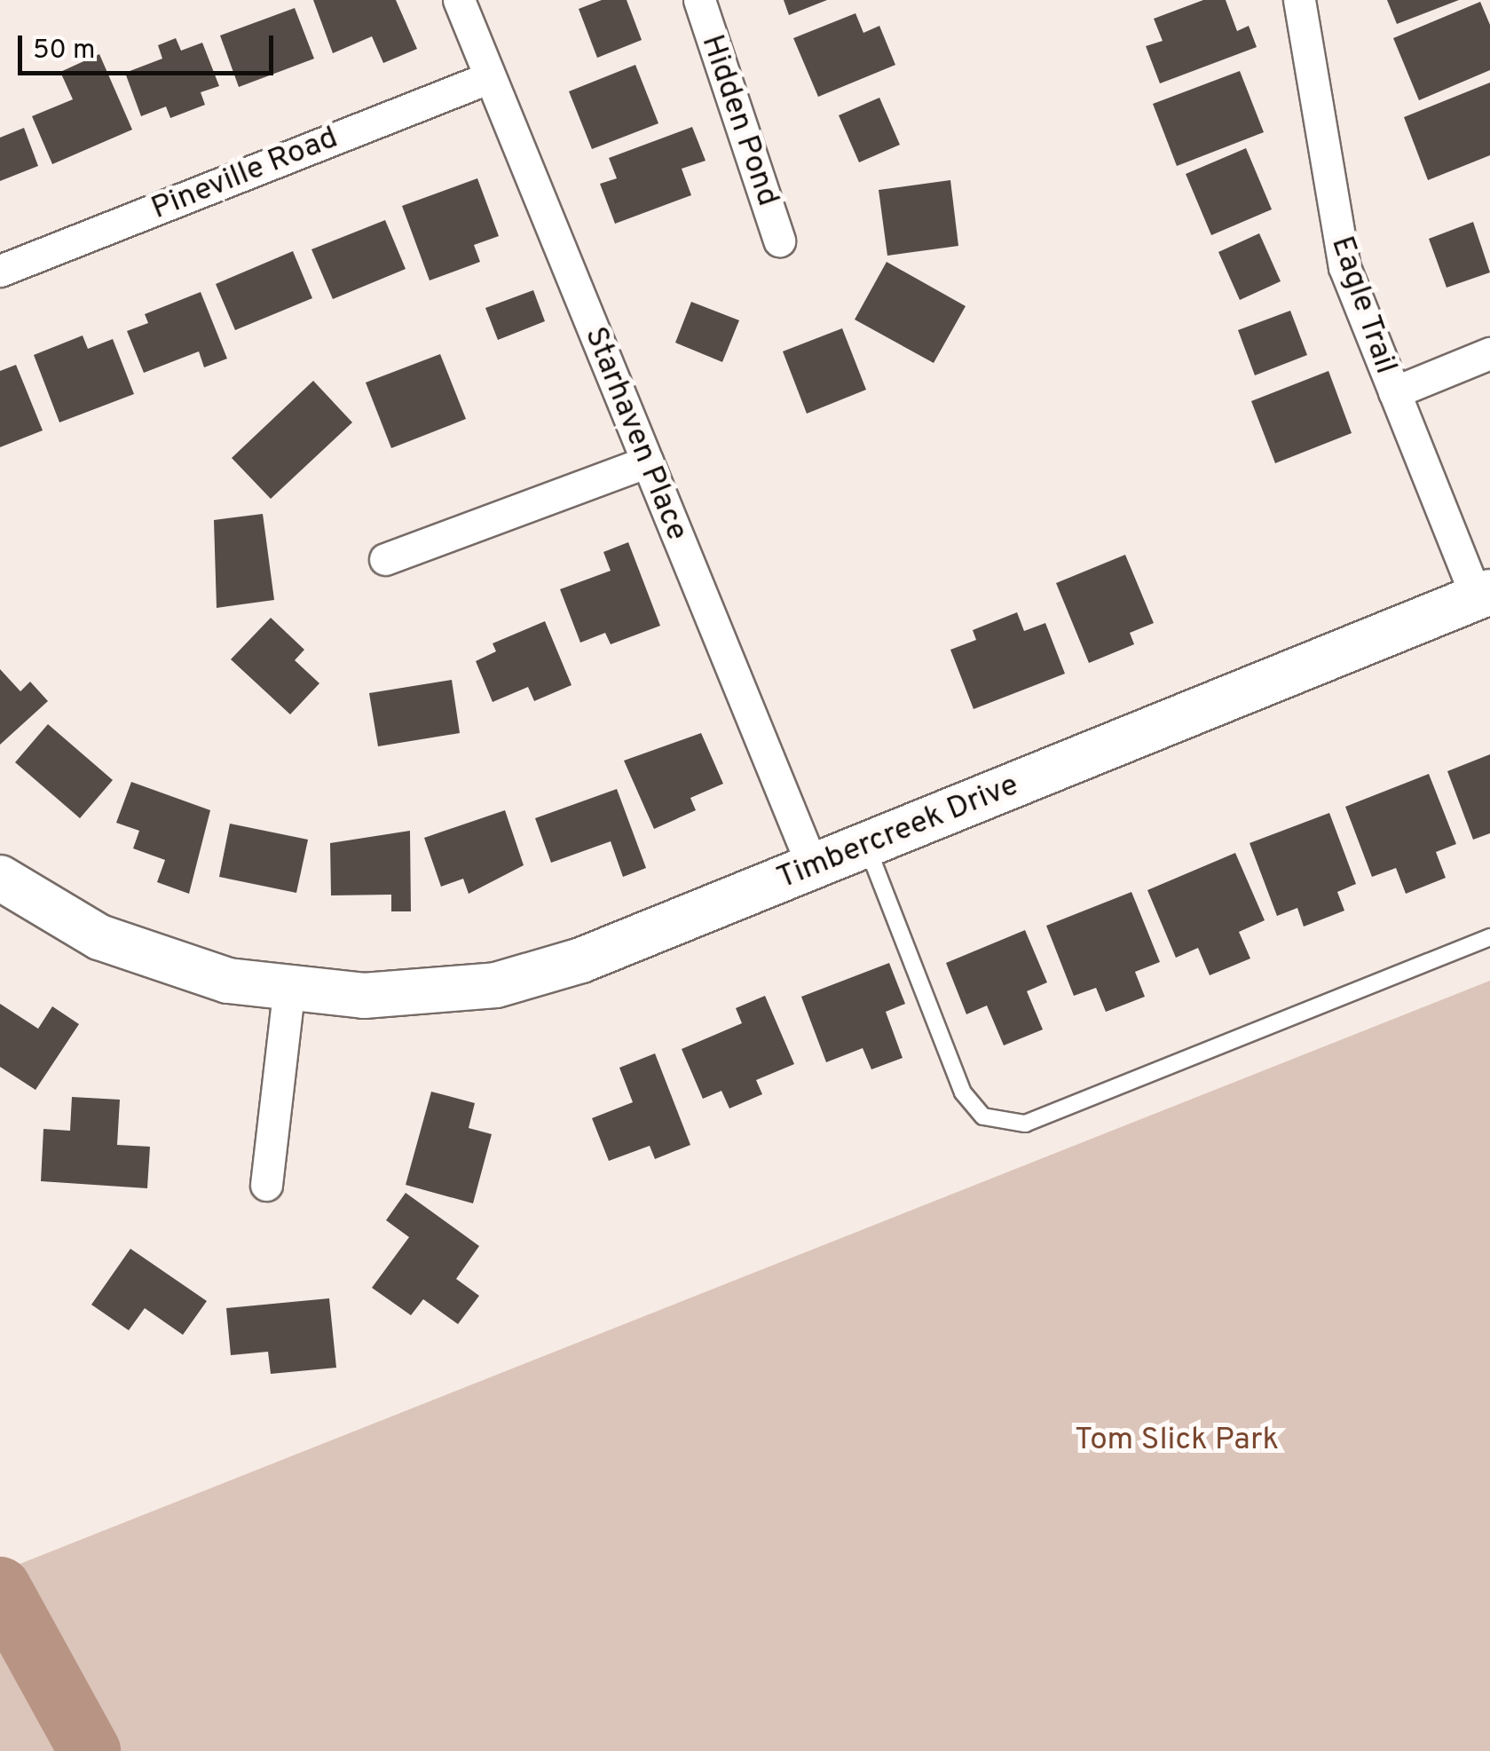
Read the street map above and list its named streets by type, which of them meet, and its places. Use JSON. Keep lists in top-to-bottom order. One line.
{"streets":{"street":["Hidden Pond","Pineville Road","Eagle Trail","Starhaven Place","Timbercreek Drive"]},"crossings":[["Pineville Road","Starhaven Place"],["Eagle Trail","Timbercreek Drive"],["Starhaven Place","Timbercreek Drive"]],"parks":["Tom Slick Park"],"scale_bar":"50 m"}
